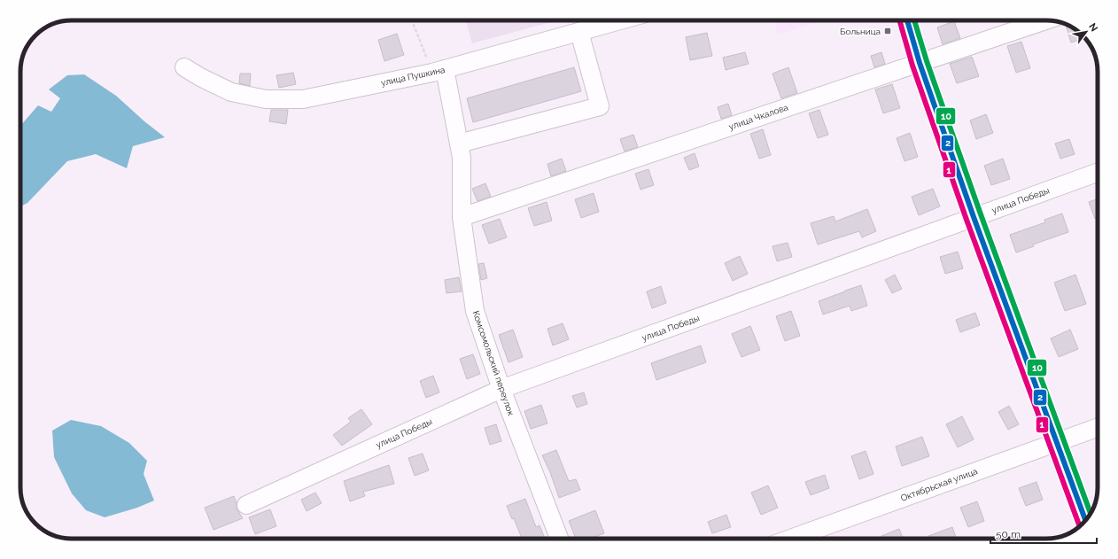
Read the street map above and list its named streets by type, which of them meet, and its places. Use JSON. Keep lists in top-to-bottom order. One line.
{"streets":{"street":["улица Пушкина","улица Чкалова","улица Победы","Комсомольский переулок","Октябрьская улица"]},"crossings":[["улица Пушкина","Комсомольский переулок"],["улица Чкалова","Комсомольский переулок"],["улица Победы","Комсомольский переулок"]],"places":{"transit":["Больница"]},"lines":["transit line 2","transit line 1","transit line 10"],"scale_bar":"50 m","north":"top right"}
